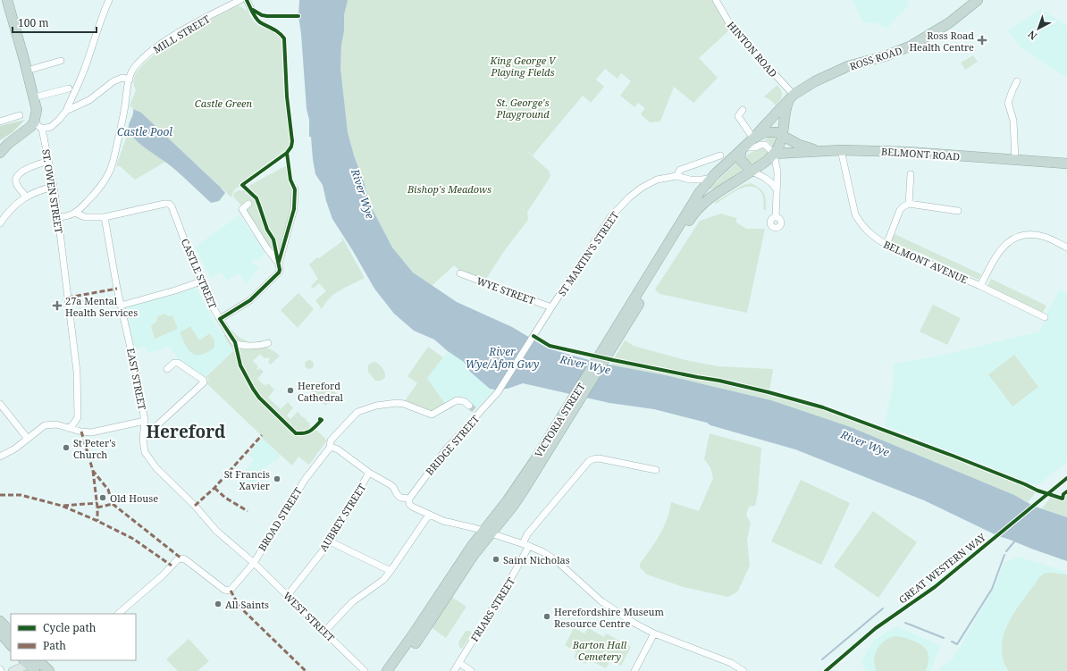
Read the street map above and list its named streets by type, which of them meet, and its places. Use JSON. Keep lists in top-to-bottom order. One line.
{"streets":{"highway":["ROSS ROAD","BELMONT ROAD","VICTORIA STREET"],"street":["MILL STREET","HINTON ROAD","ST. OWEN STREET","ST MARTIN'S STREET","BELMONT AVENUE","CASTLE STREET","WYE STREET","EAST STREET","BRIDGE STREET","AUBREY STREET","BROAD STREET","FRIARS STREET","WEST STREET"],"cycle path":["GREAT WESTERN WAY"]},"crossings":[["HINTON ROAD","ROSS ROAD"],["ROSS ROAD","VICTORIA STREET"],["BELMONT ROAD","BELMONT AVENUE"],["BELMONT ROAD","VICTORIA STREET"],["ST MARTIN'S STREET","WYE STREET"],["ST MARTIN'S STREET","VICTORIA STREET"],["ST MARTIN'S STREET","BRIDGE STREET"],["CASTLE STREET","EAST STREET"],["EAST STREET","BROAD STREET"],["EAST STREET","WEST STREET"],["AUBREY STREET","WEST STREET"],["BROAD STREET","WEST STREET"]],"districts":["Hereford"],"water":["Castle Pool","River Wye","River Wye/Afon Gwy"],"parks":["King George V Playing Fields","St. George's Playground","Castle Green","Bishop's Meadows","Barton Hall Cemetery"],"places":{"health":["Ross Road Health Centre","27a Mental Health Services"],"other":["Hereford Cathedral","St Peter's Church","St Francis Xavier","Old House","Saint Nicholas","All Saints","Herefordshire Museum Resource Centre"]},"legend":["Cycle path","Path"],"scale_bar":"100 m","north":"bottom left"}
